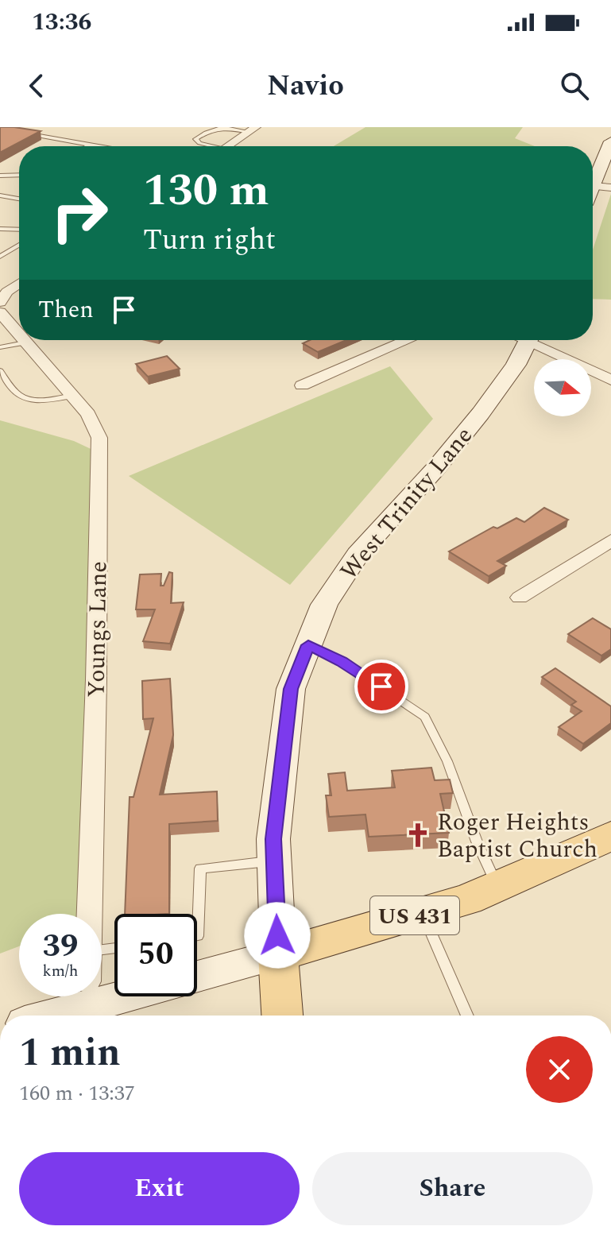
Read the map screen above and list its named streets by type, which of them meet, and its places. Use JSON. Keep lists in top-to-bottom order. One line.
{"streets":{"main road":["West Trinity Lane","US 431"],"street":["Youngs Lane"]},"crossings":[["West Trinity Lane","US 431"]],"places":{"church":["Roger Heights Baptist Church"]},"north":"right","page":{"status":"13:36","header":"Navio","turn":["130 m","Turn right"],"then":"Then","speed":"39 km/h","limit":"50","heading":["1 min","160 m · 13:37"],"buttons":["Exit","Share"]}}
